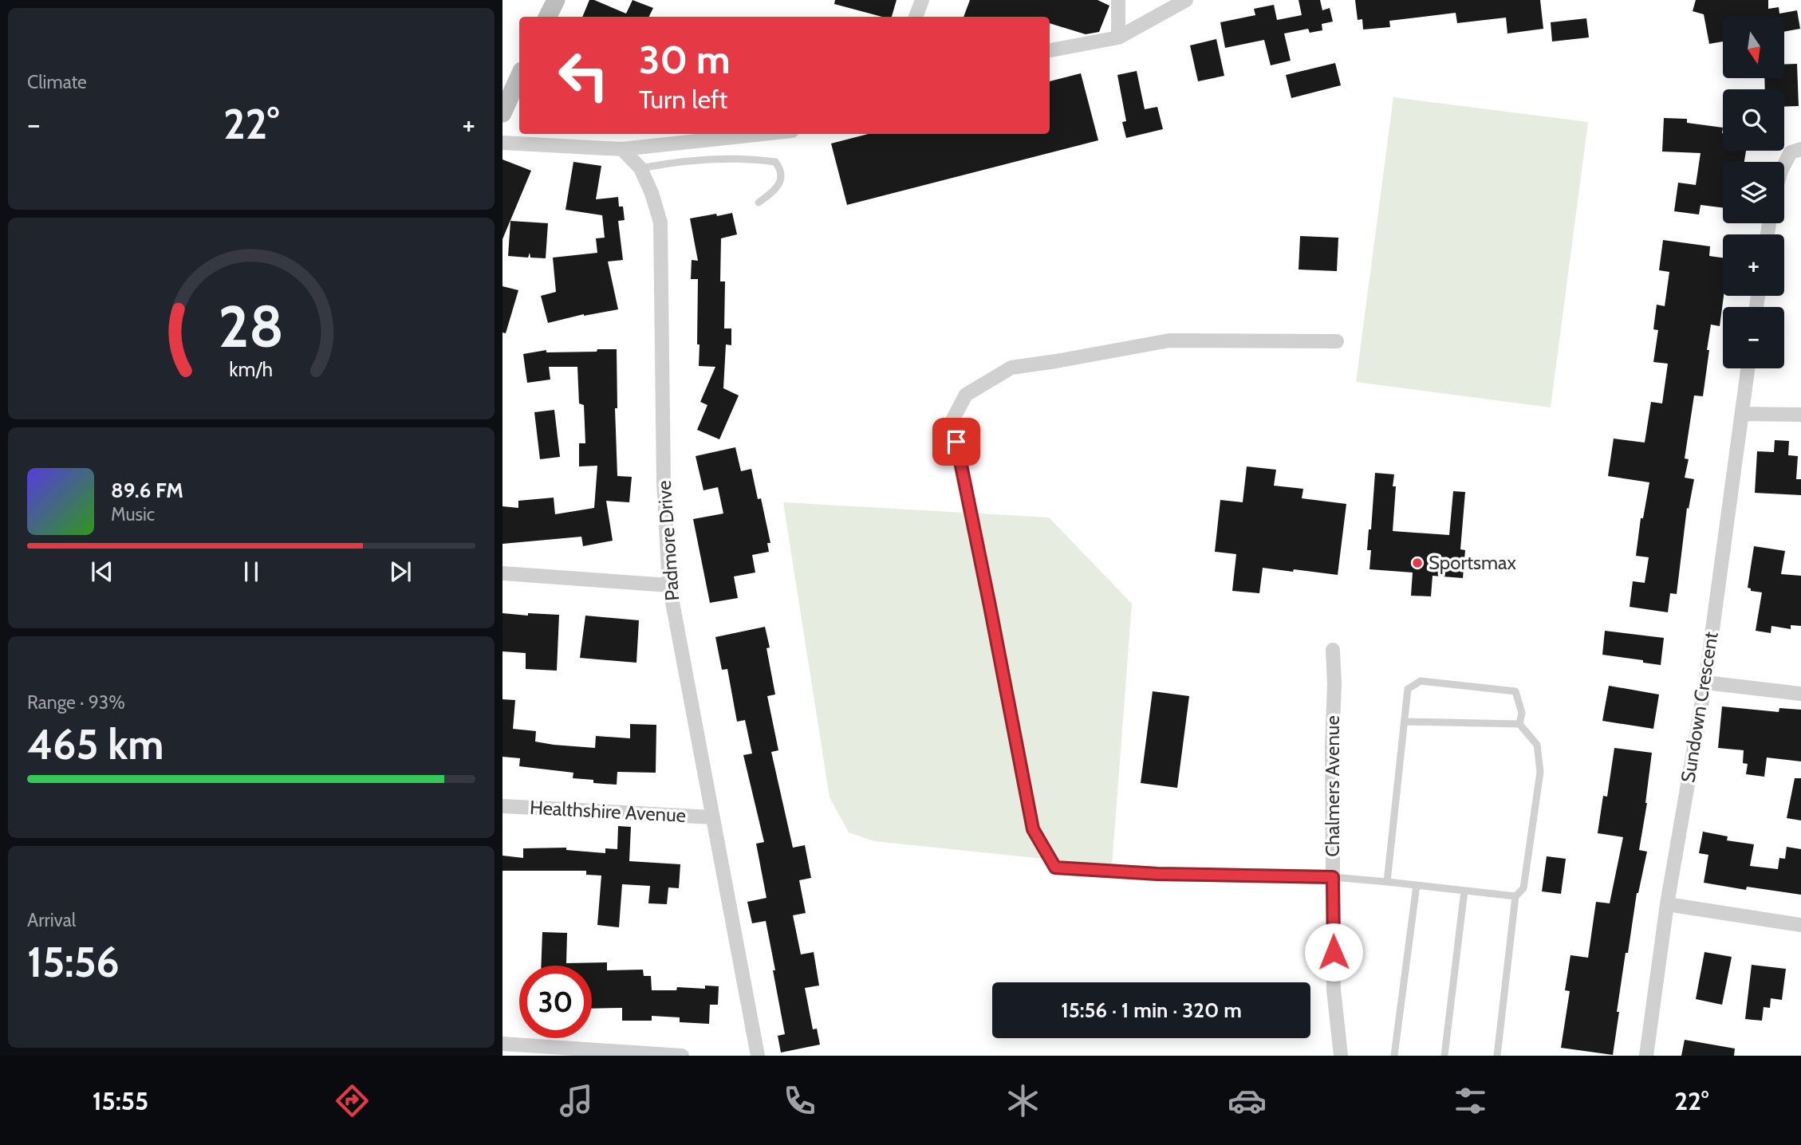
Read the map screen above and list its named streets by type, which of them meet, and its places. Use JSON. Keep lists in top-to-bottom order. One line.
{"streets":{"street":["Padmore Drive","Sundown Crescent","Chalmers Avenue","Healthshire Avenue"]},"crossings":[["Padmore Drive","Healthshire Avenue"]],"places":["Sportsmax"],"north":"bottom","page":{"tile":["Climate",["Range · 93%","465 km"],["Arrival","15:56"]],"map_buttons":["+","−"],"turn":["30 m","Turn left"],"heat":["−","22°","+"],"song":["89.6 FM","Music"],"limit":"30","trip":"15:56 · 1 min · 320 m","tabs":["15:55","22°"],"gauge":["28","km/h"]}}
